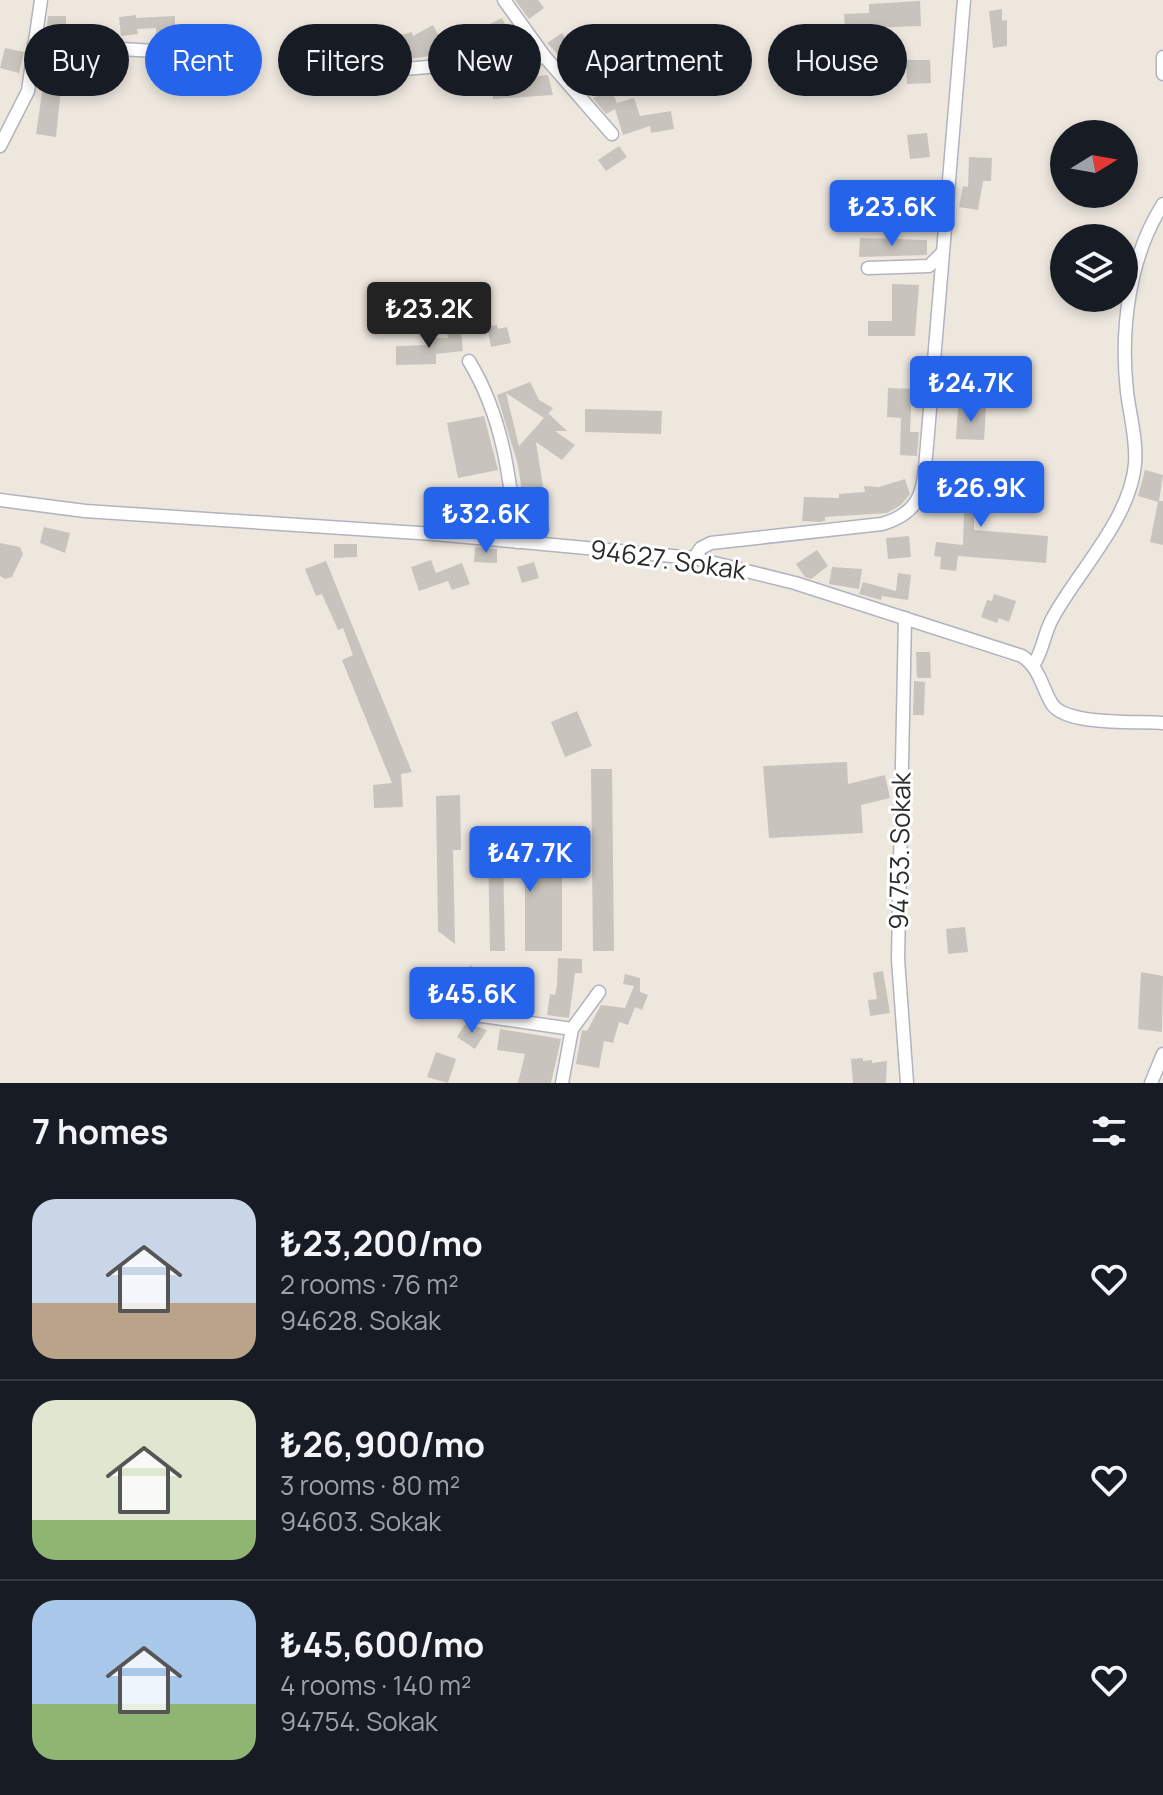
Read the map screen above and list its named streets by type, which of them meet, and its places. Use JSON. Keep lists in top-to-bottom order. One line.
{"streets":{"street":["94627. Sokak","94753. Sokak"]},"crossings":[["94627. Sokak","94753. Sokak"]],"north":"right","page":{"chip":["Buy","Rent","Filters","New","Apartment","House"],"price":["₺23.6K","₺23.2K","₺24.7K","₺26.9K","₺32.6K","₺47.7K","₺45.6K"],"heading":"7 homes","list":[{"name":"₺23,200/mo","note":"2 rooms · 76 m² · 94628. Sokak"},{"name":"₺26,900/mo","note":"3 rooms · 80 m² · 94603. Sokak"},{"name":"₺45,600/mo","note":"4 rooms · 140 m² · 94754. Sokak"}]}}
